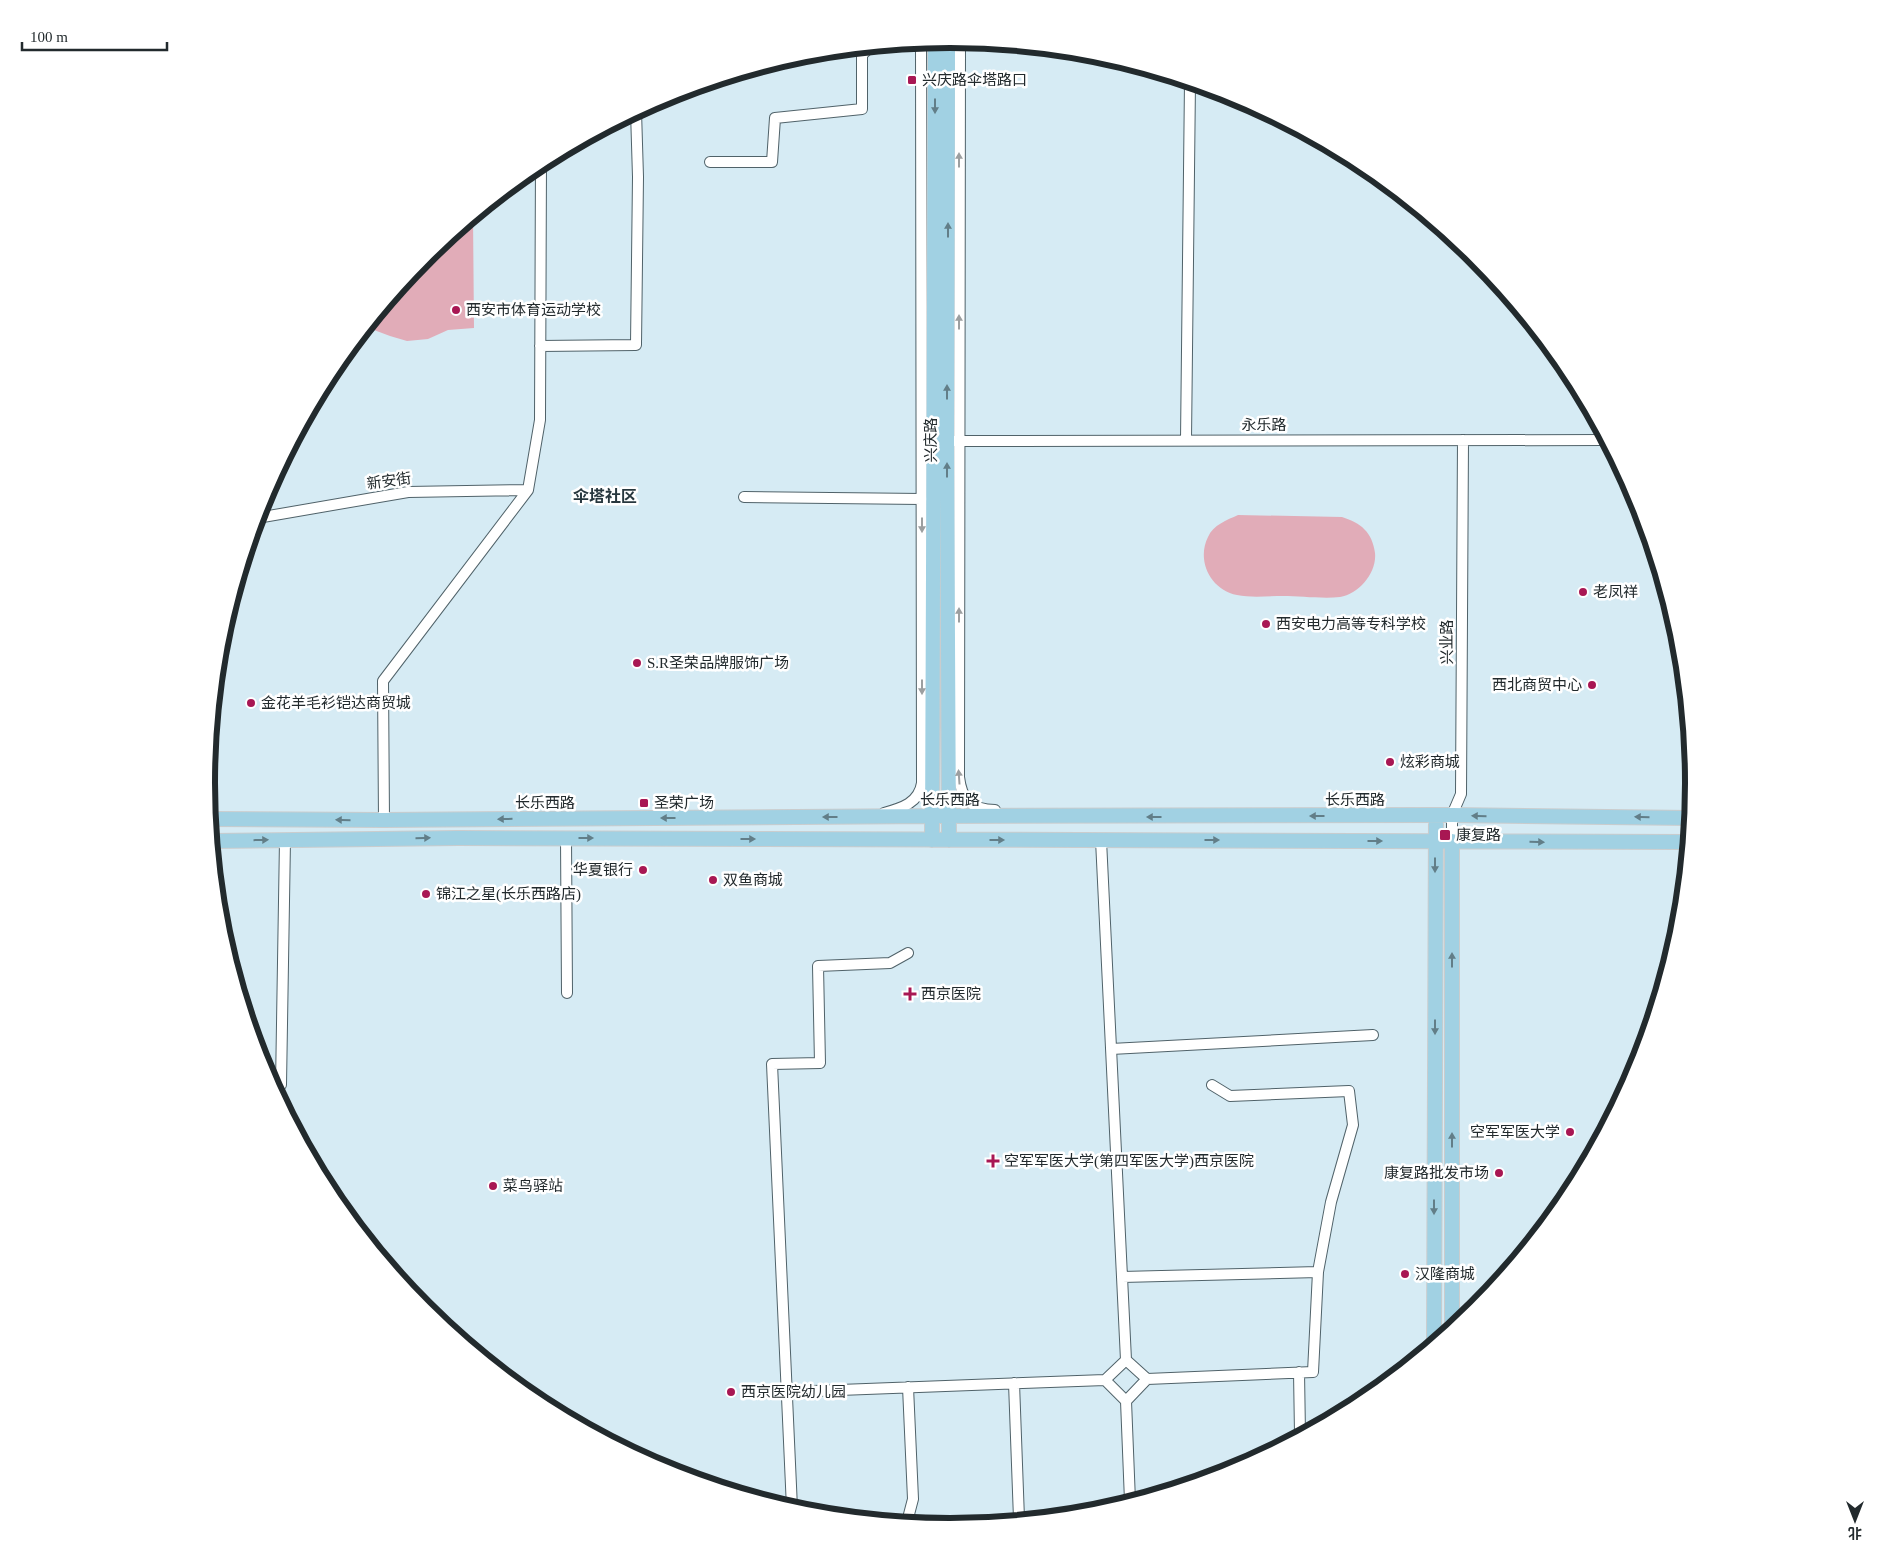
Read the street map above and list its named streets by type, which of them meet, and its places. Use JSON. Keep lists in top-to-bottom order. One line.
{"streets":{"main road":["兴庆路","长乐西路"],"street":["永乐路","新安街","兴业路"]},"crossings":[["永乐路","兴庆路"],["永乐路","兴业路"],["兴庆路","长乐西路"],["兴业路","长乐西路"]],"districts":["伞塔社区"],"places":{"transit":["兴庆路伞塔路口","圣荣广场","康复路"],"other":["西安市体育运动学校","老凤祥","西安电力高等专科学校","S.R圣荣品牌服饰广场","西北商贸中心","金花羊毛衫铠达商贸城","炫彩商城","华夏银行","双鱼商城","锦江之星(长乐西路店)","空军军医大学","康复路批发市场","菜鸟驿站","汉隆商城","西京医院幼儿园"],"health":["西京医院","空军军医大学(第四军医大学)西京医院"]},"scale_bar":"100 m","north":"bottom"}
